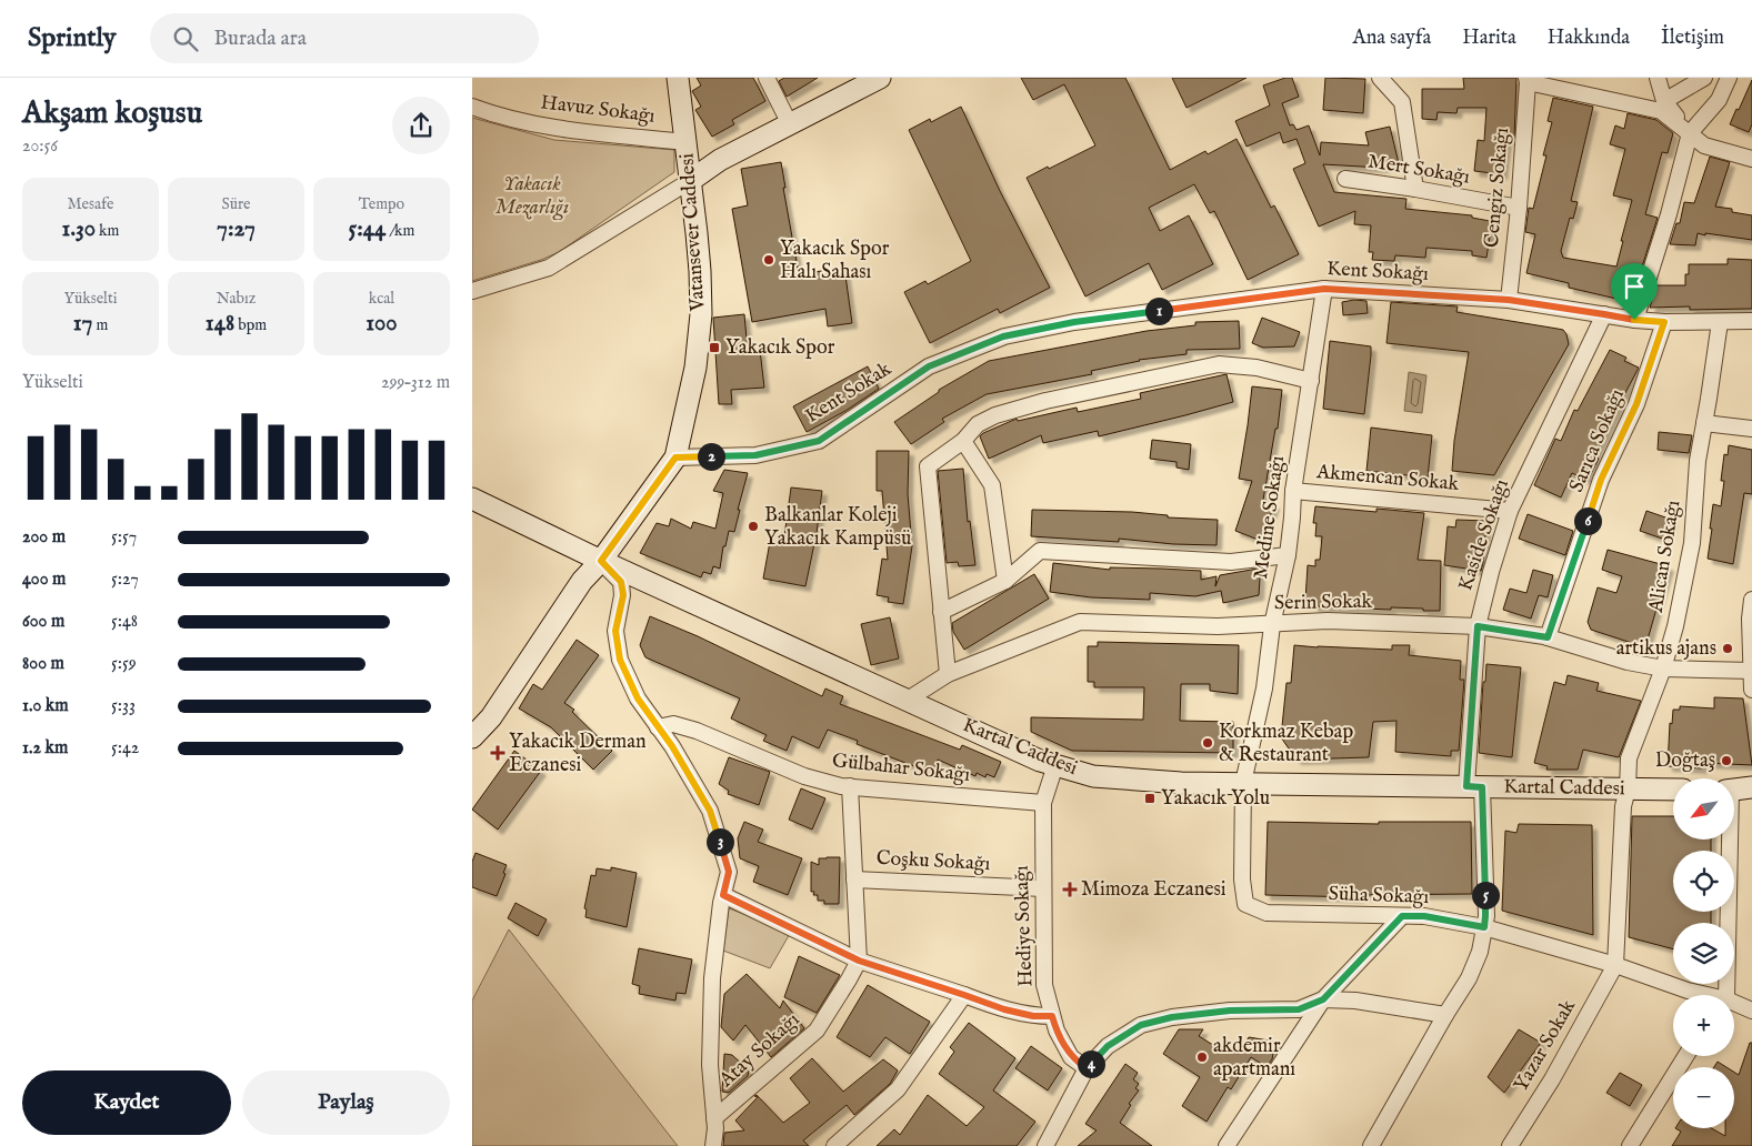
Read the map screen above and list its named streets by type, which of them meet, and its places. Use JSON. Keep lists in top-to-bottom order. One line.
{"streets":{"main road":["Vatansever Caddesi","Kartal Caddesi"],"street":["Havuz Sokağı","Mert Sokağı","Cengiz Sokağı","Kent Sokağı","Kent Sokak","Sarıca Sokağı","Akmencan Sokak","Medine Sokağı","Kaside Sokağı","Alican Sokağı","Serin Sokak","Gülbahar Sokağı","Coşku Sokağı","Süha Sokağı","Hediye Sokağı","Yazar Sokak","Atay Sokağı"]},"crossings":[["Havuz Sokağı","Vatansever Caddesi"],["Mert Sokağı","Cengiz Sokağı"],["Cengiz Sokağı","Kent Sokağı"],["Vatansever Caddesi","Kent Sokak"],["Vatansever Caddesi","Kartal Caddesi"],["Kent Sokağı","Kent Sokak"],["Kent Sokağı","Sarıca Sokağı"],["Kent Sokağı","Medine Sokağı"],["Kent Sokağı","Kaside Sokağı"],["Kent Sokağı","Alican Sokağı"],["Sarıca Sokağı","Serin Sokak"],["Akmencan Sokak","Medine Sokağı"],["Akmencan Sokak","Kaside Sokağı"],["Medine Sokağı","Serin Sokak"],["Medine Sokağı","Kartal Caddesi"],["Medine Sokağı","Süha Sokağı"],["Kaside Sokağı","Serin Sokak"],["Kaside Sokağı","Kartal Caddesi"],["Kaside Sokağı","Süha Sokağı"],["Alican Sokağı","Serin Sokak"],["Alican Sokağı","Kartal Caddesi"],["Alican Sokağı","Süha Sokağı"],["Alican Sokağı","Yazar Sokak"],["Serin Sokak","Kartal Caddesi"],["Kartal Caddesi","Süha Sokağı"],["Gülbahar Sokağı","Hediye Sokağı"],["Coşku Sokağı","Hediye Sokağı"],["Süha Sokağı","Yazar Sokak"]],"parks":["Yakacık Mezarlığı"],"places":{"other":["Yakacık Spor Halı Sahası","Balkanlar Koleji Yakacık Kampüsü","artikus ajans","Korkmaz Kebap & Restaurant","Doğtaş","akdemir apartmanı"],"transit":["Yakacık Spor","Yakacık Yolu"],"health":["Yakacık Derman Eczanesi","Mimoza Eczanesi"]},"north":"bottom left","page":{"header":"Sprintly","search":"Burada ara","nav":["Ana sayfa","Harita","Hakkında","İletişim"],"heading":["Akşam koşusu","20:56"],"stats":[["Mesafe","1.30 km"],["Süre","7:27"],["Tempo","5:44 /km"],["Yükselti","17 m"],["Nabız","148 bpm"],["kcal","100"]],"pins":["1","2","6","3","5","4"],"chart":["Yükselti","299–312 m"],"list":[{"name":"200 m","note":"5:57"},{"name":"400 m","note":"5:27"},{"name":"600 m","note":"5:48"},{"name":"800 m","note":"5:59"},{"name":"1.0 km","note":"5:33"},{"name":"1.2 km","note":"5:42"}],"map_buttons":["+","−"],"buttons":["Kaydet","Paylaş"]}}
